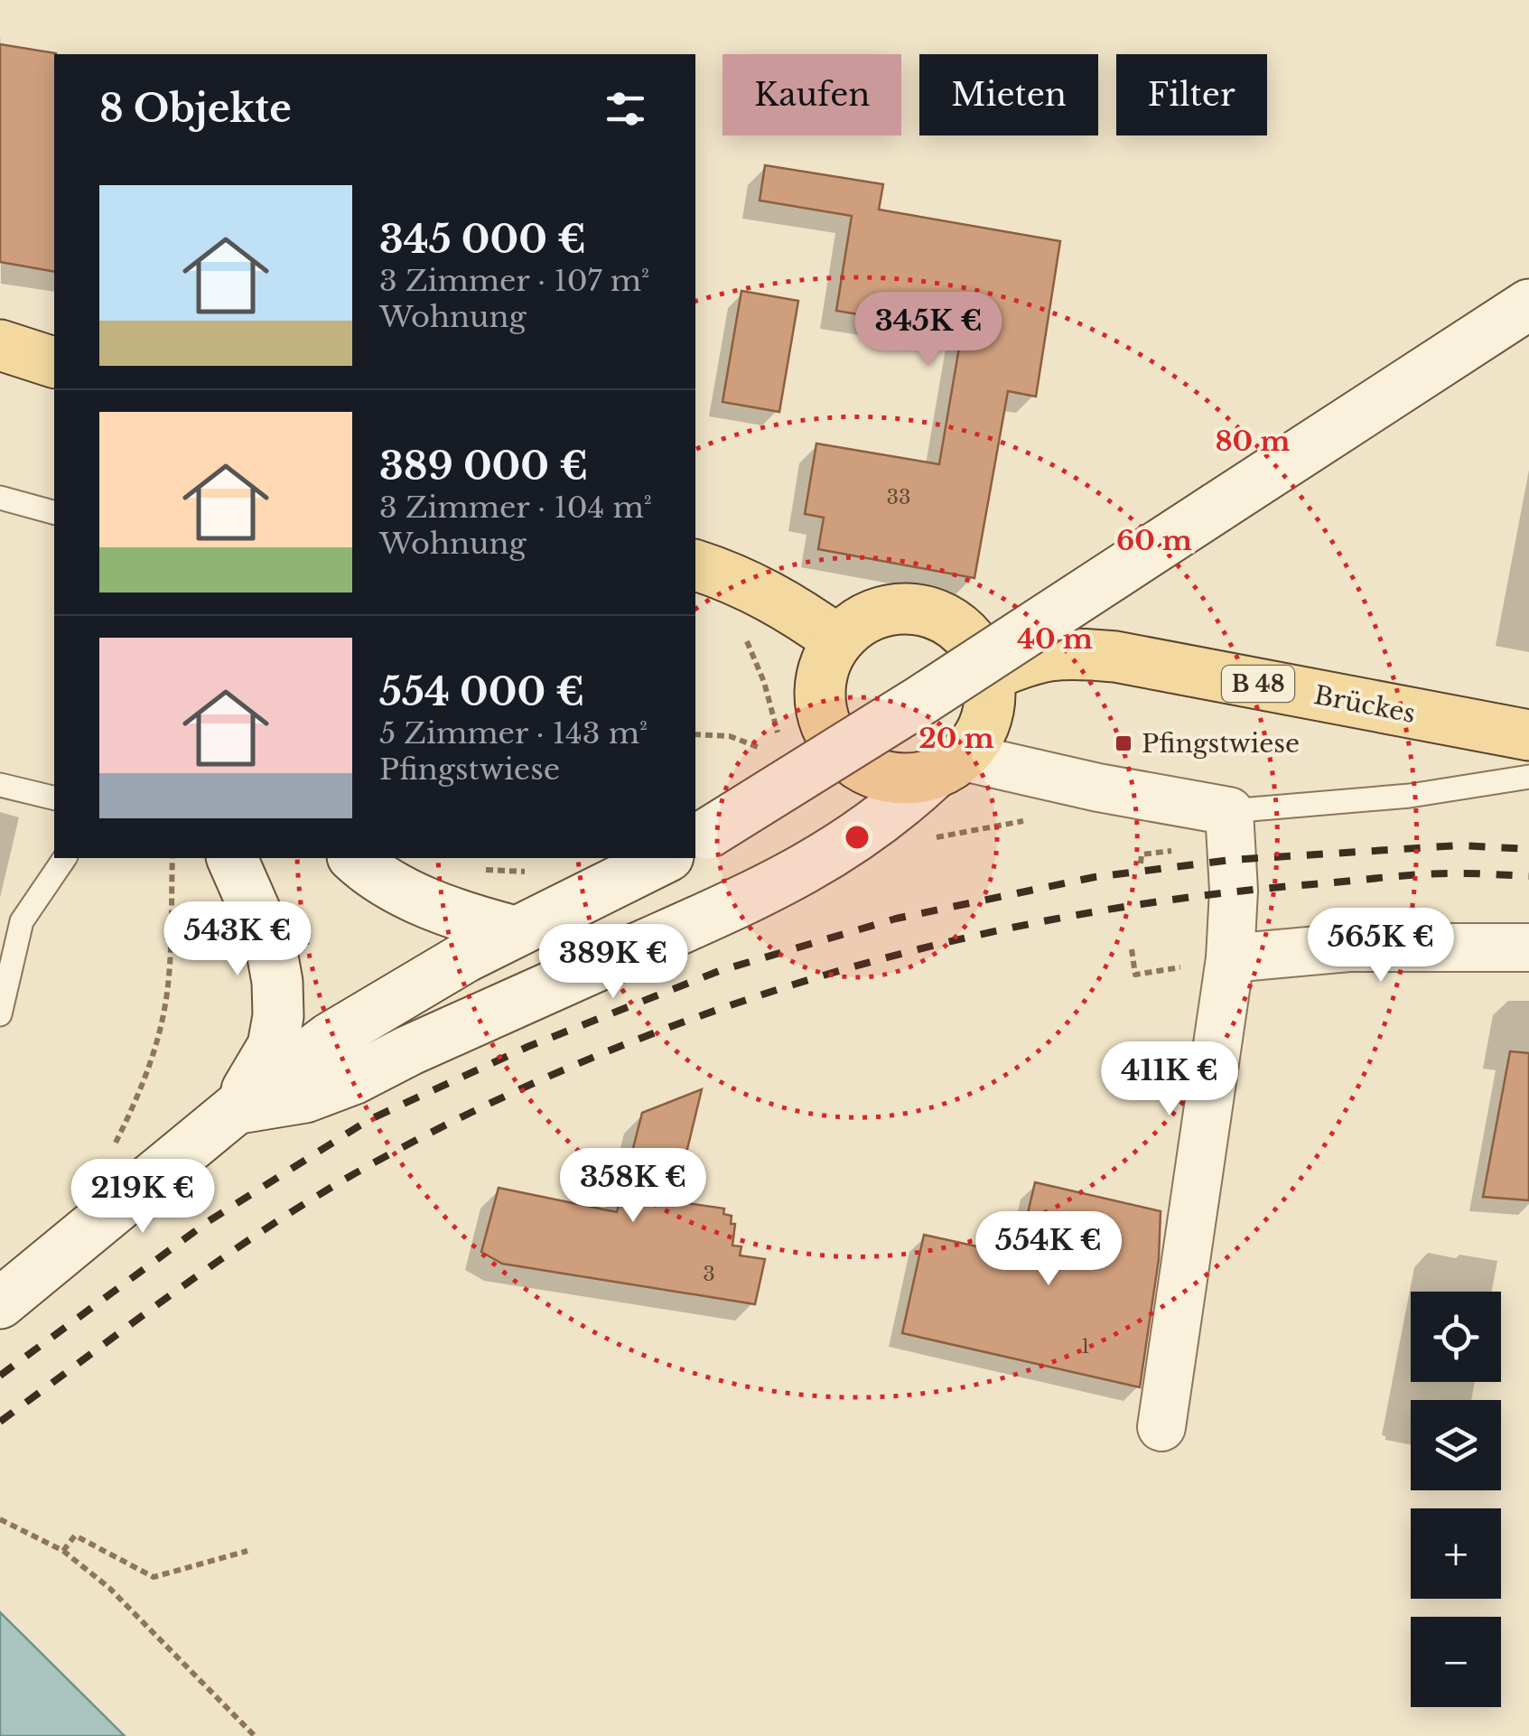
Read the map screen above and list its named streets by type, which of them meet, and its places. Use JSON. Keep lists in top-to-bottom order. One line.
{"streets":{"main road":["B 48","Brückes"]},"places":{"transit":["Pfingstwiese"]},"house_numbers":["33","3","1"],"page":{"chip":["Kaufen","Mieten","Filter"],"heading":"8 Objekte","list":[{"name":"345 000 €","note":"3 Zimmer · 107 m² · Wohnung"},{"name":"389 000 €","note":"3 Zimmer · 104 m² · Wohnung"},{"name":"554 000 €","note":"5 Zimmer · 143 m² · Pfingstwiese"}],"price":["345K €","543K €","565K €","389K €","411K €","358K €","219K €","554K €"],"map_buttons":["+","−"]},"rings":["80 m","60 m","40 m","20 m"]}
